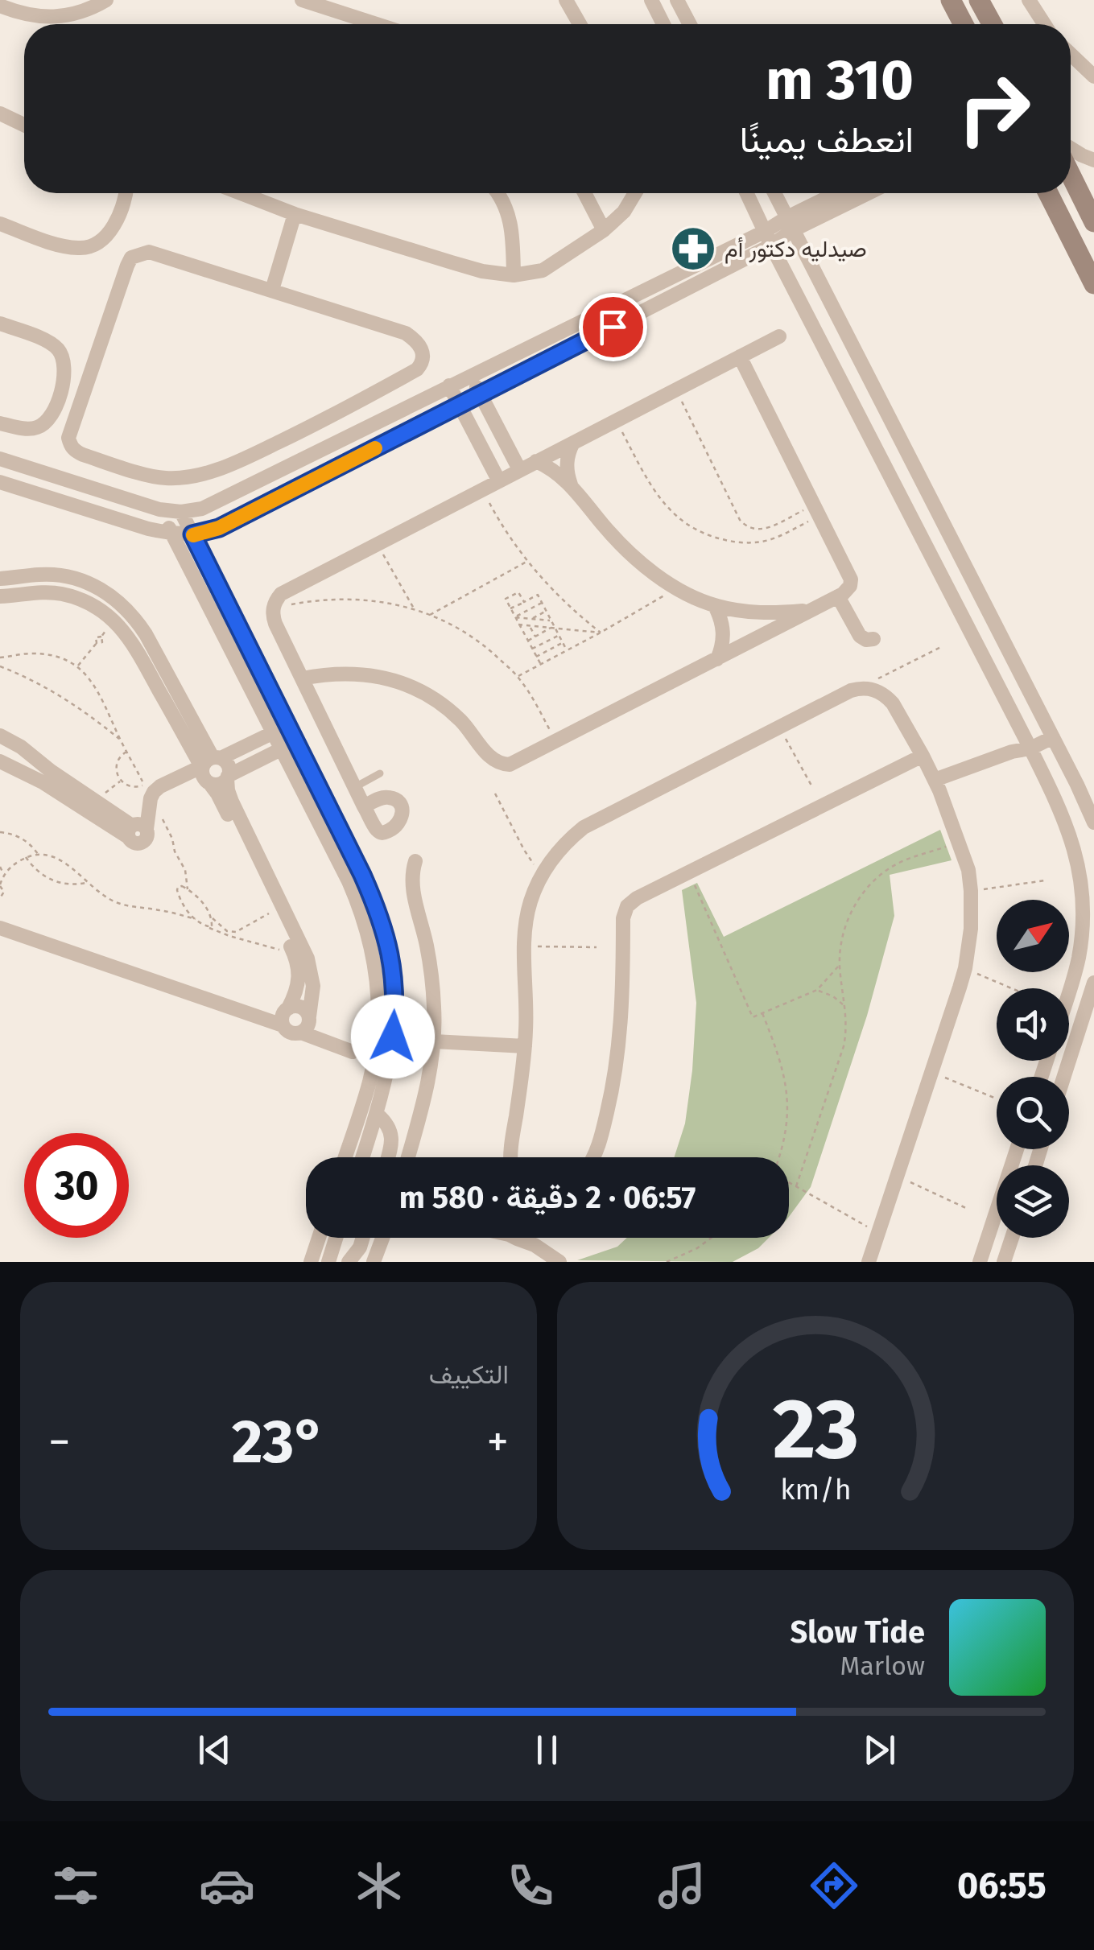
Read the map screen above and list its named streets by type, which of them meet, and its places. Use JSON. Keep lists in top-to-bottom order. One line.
{"places":{"pharmacy":["صيدليه دكتور أم"]},"north":"top right","page":{"turn":["310 m","انعطف يمينًا"],"limit":"30","trip":"06:57 · 2 دقيقة · 580 m","tile":"التكييف","heat":["−","23°","+"],"song":["Slow Tide","Marlow"],"tabs":"06:55","gauge":["23","km/h"]}}
